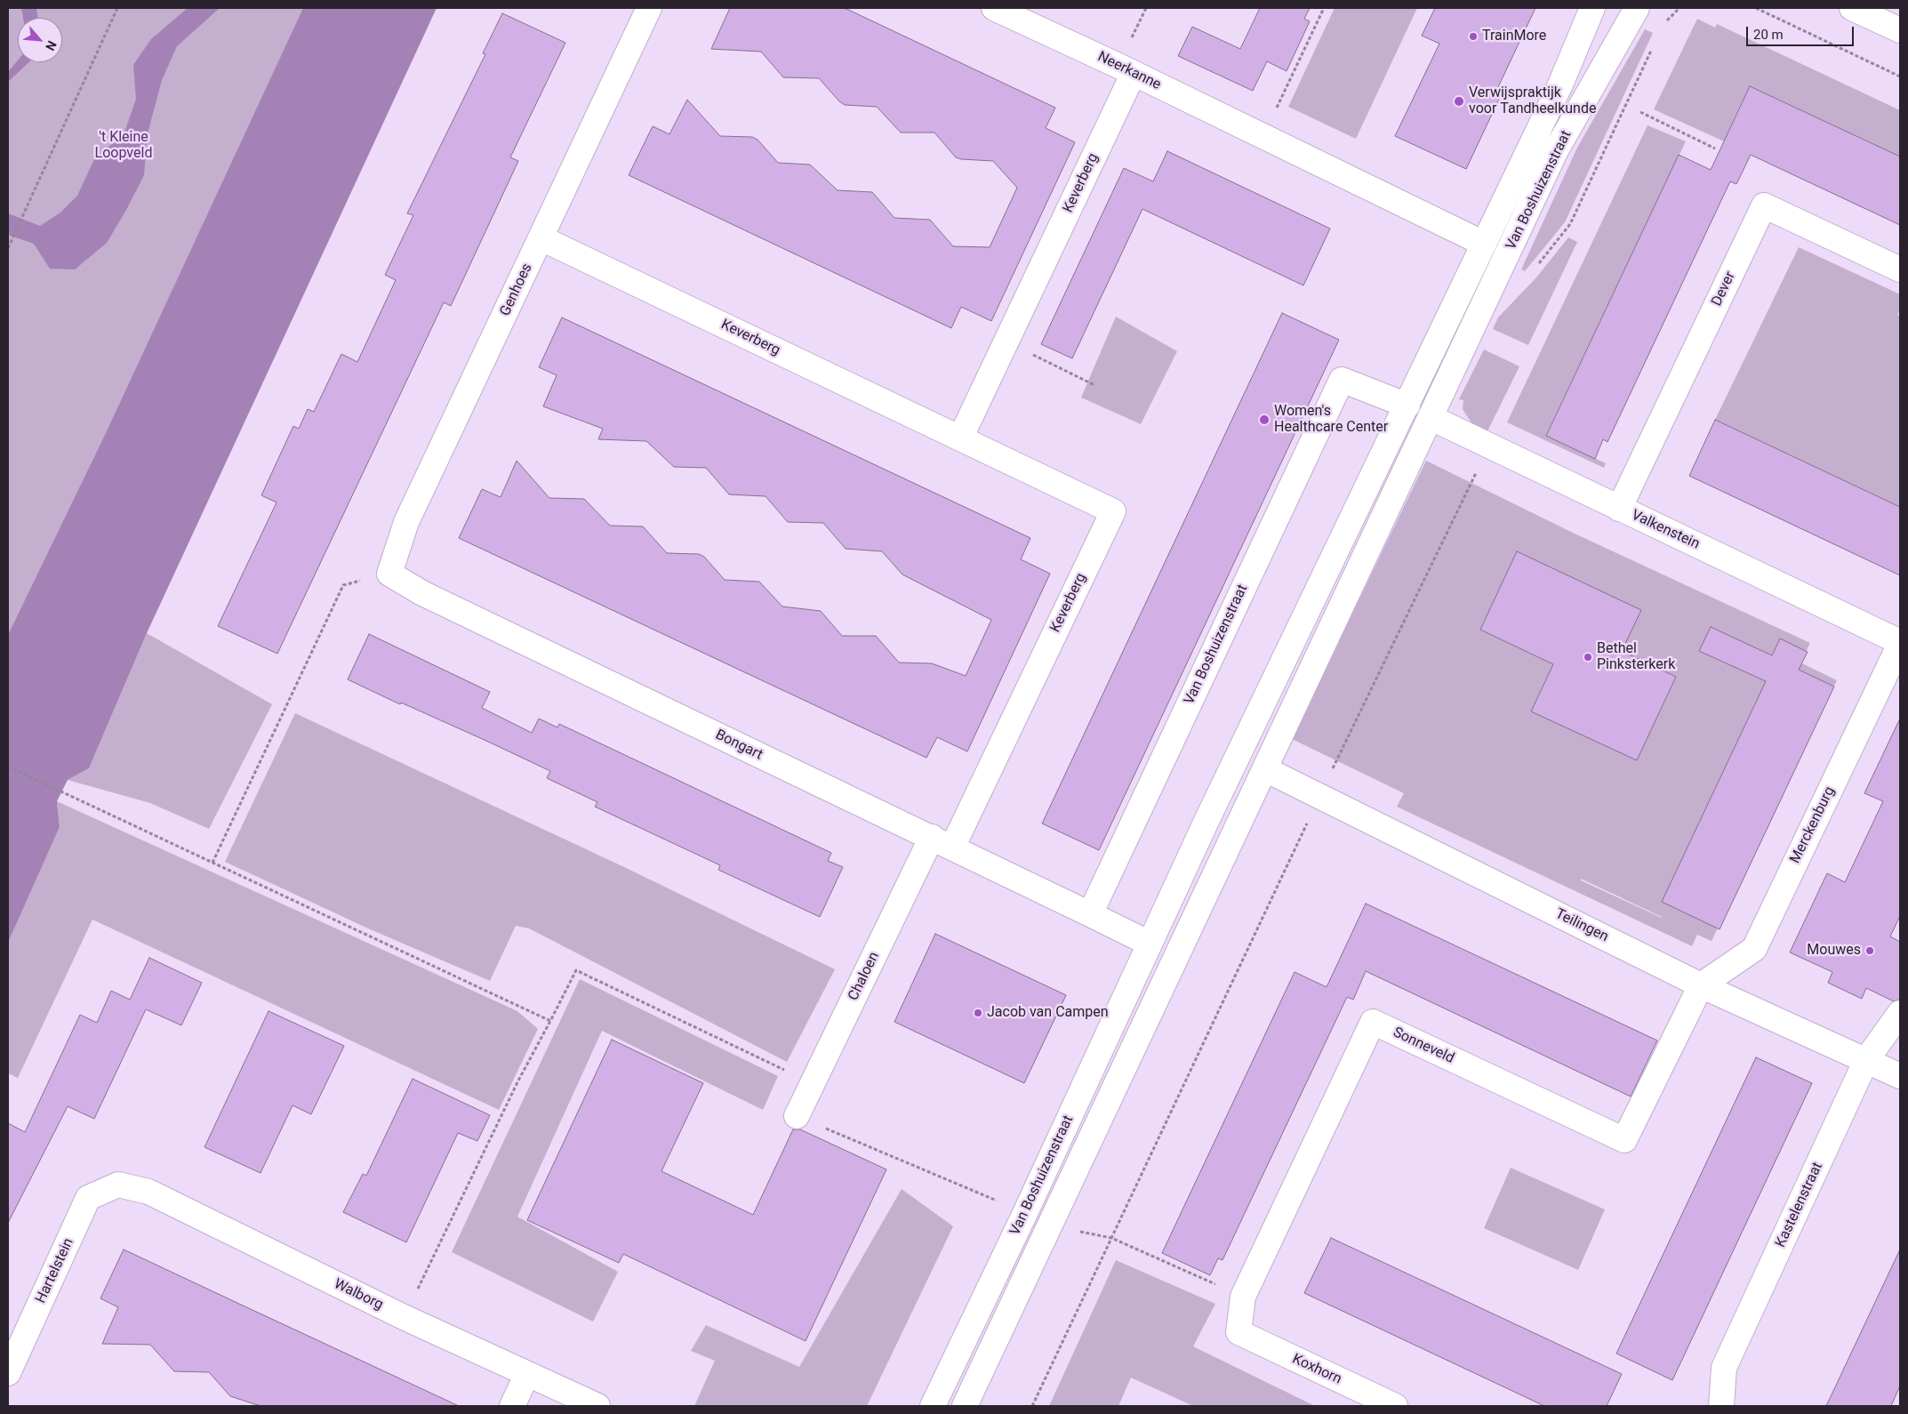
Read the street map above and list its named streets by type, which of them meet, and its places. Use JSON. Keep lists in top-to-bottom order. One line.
{"streets":{"street":["Neerkanne","Keverberg","Van Boshuizenstraat","Dever","Genhoes","Valkenstein","Bongart","Merckenburg","Teilingen","Chaloen","Sonneveld","Kastelenstraat","Hartelstein","Walborg","Koxhorn"]},"crossings":[["Neerkanne","Keverberg"],["Neerkanne","Van Boshuizenstraat"],["Keverberg","Genhoes"],["Keverberg","Bongart"],["Keverberg","Chaloen"],["Van Boshuizenstraat","Valkenstein"],["Van Boshuizenstraat","Bongart"],["Van Boshuizenstraat","Teilingen"],["Dever","Valkenstein"],["Genhoes","Bongart"],["Valkenstein","Merckenburg"],["Bongart","Chaloen"],["Merckenburg","Teilingen"],["Merckenburg","Sonneveld"],["Teilingen","Sonneveld"],["Teilingen","Kastelenstraat"],["Sonneveld","Koxhorn"],["Hartelstein","Walborg"]],"parks":["'t Kleine Loopveld"],"places":["TrainMore","Verwijspraktijk voor Tandheelkunde","Women's Healthcare Center","Bethel Pinksterkerk","Mouwes","Jacob van Campen"],"scale_bar":"20 m","north":"bottom right"}
